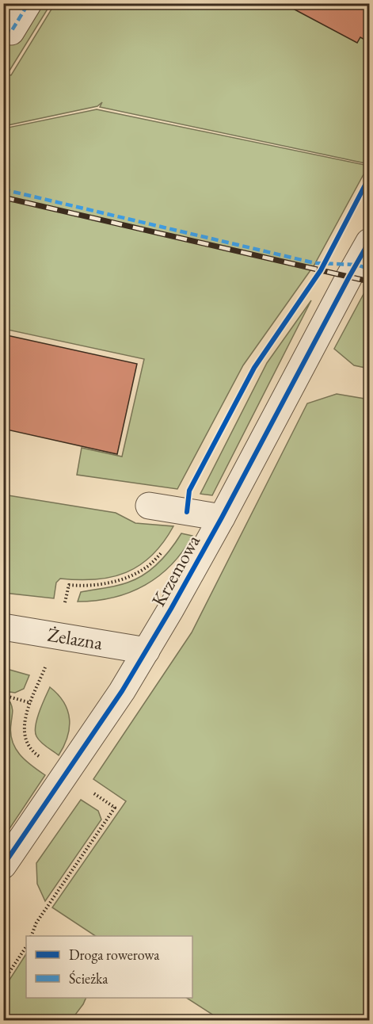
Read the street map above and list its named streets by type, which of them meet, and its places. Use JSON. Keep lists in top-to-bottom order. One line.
{"streets":{"street":["Krzemowa","Żelazna"]},"crossings":[["Krzemowa","Żelazna"]],"legend":["Droga rowerowa","Ścieżka"]}
